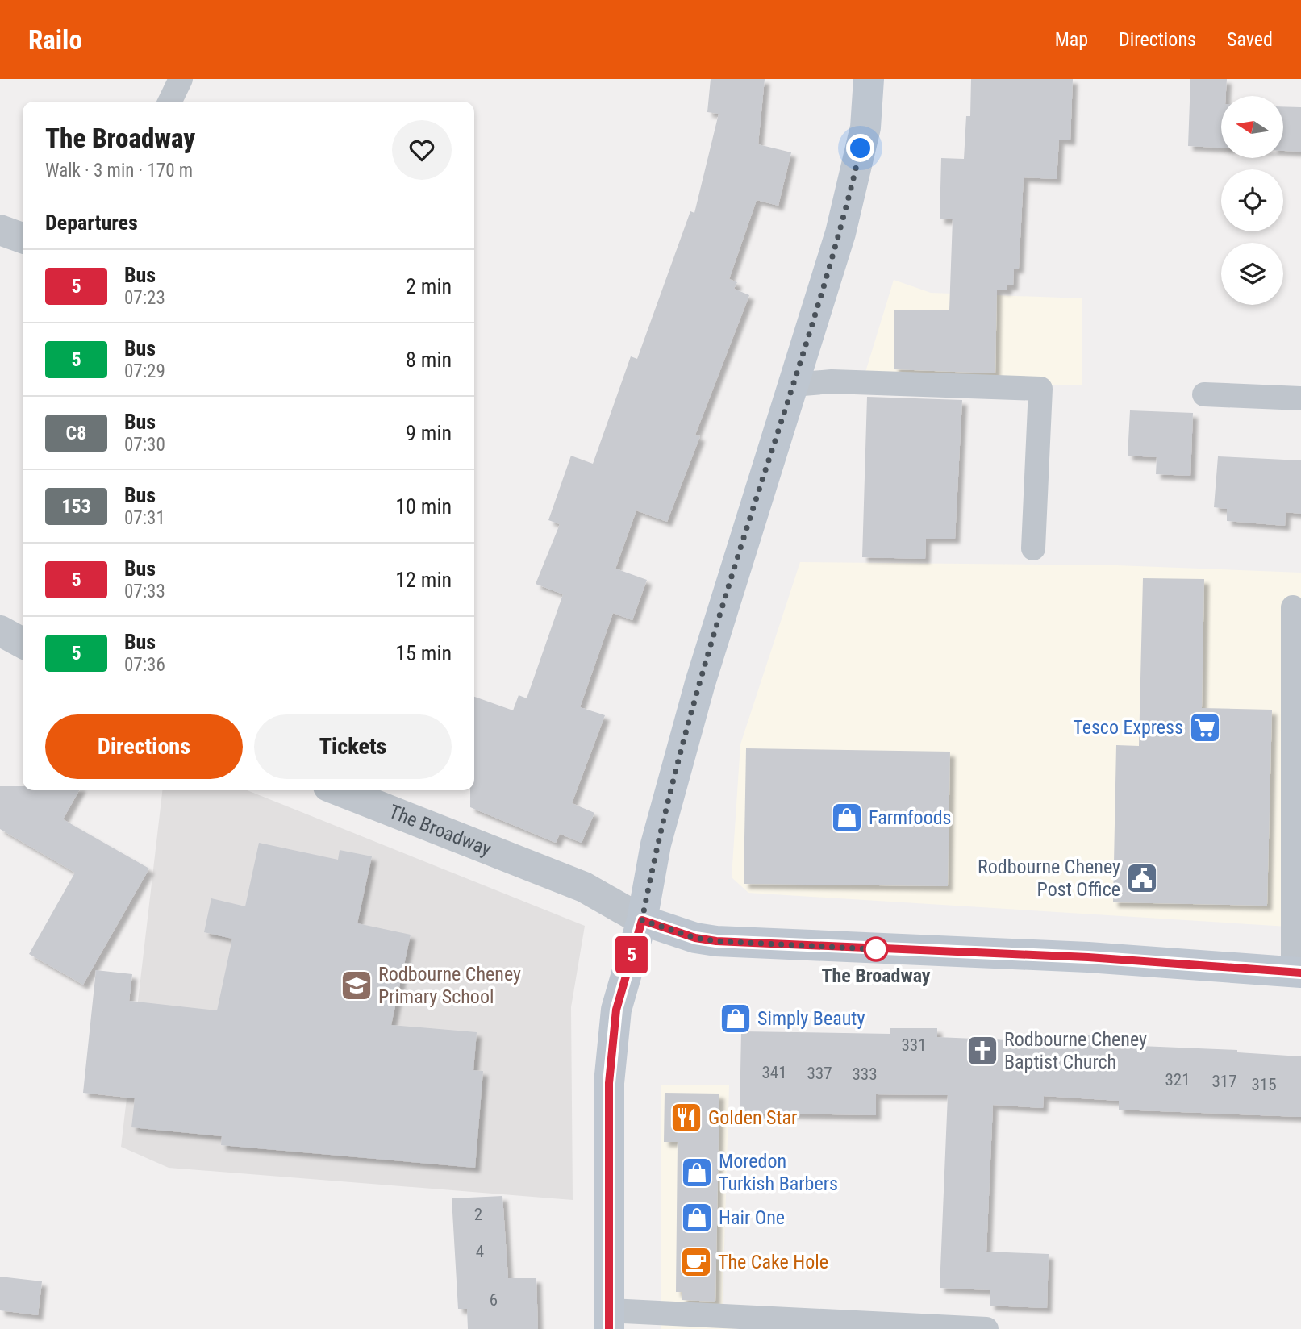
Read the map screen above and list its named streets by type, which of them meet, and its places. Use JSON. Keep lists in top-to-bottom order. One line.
{"streets":{"street":["The Broadway"]},"places":{"supermarket":["Tesco Express"],"shop":["Farmfoods","Simply Beauty","Moredon Turkish Barbers","Hair One"],"public building":["Rodbourne Cheney Post Office"],"other":["The Broadway"],"school or university":["Rodbourne Cheney Primary School"],"church":["Rodbourne Cheney Baptist Church"],"restaurant":["Golden Star"],"cafe":["The Cake Hole"]},"lines":["bus line 5"],"house_numbers":["331","341","337","333","321","317","315","2","4","6"],"north":"left","page":{"header":"Railo","nav":["Map","Directions","Saved"],"on_map":"5","heading":[["The Broadway","Walk · 3 min · 170 m"],"Departures"],"list":[{"mark":"5","name":"Bus","note":"07:23","value":"2 min"},{"mark":"5","name":"Bus","note":"07:29","value":"8 min"},{"mark":"C8","name":"Bus","note":"07:30","value":"9 min"},{"mark":"153","name":"Bus","note":"07:31","value":"10 min"},{"mark":"5","name":"Bus","note":"07:33","value":"12 min"},{"mark":"5","name":"Bus","note":"07:36","value":"15 min"}],"buttons":["Directions","Tickets"]}}
